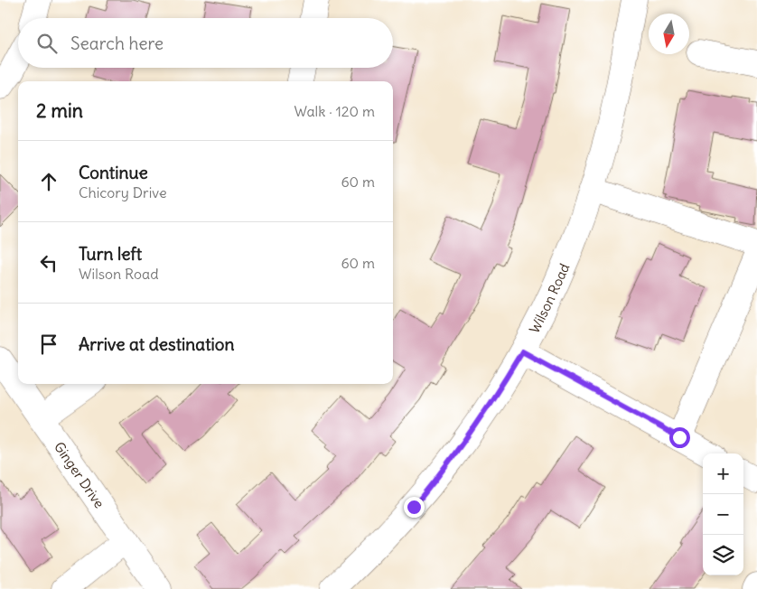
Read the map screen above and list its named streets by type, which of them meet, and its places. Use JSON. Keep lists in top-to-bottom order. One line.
{"streets":{"street":["Wilson Road","Ginger Drive"]},"north":"bottom","page":{"search":"Search here","heading":["2 min","Walk · 120 m"],"list":[["Continue","Chicory Drive","60 m"],["Turn left","Wilson Road","60 m"],"Arrive at destination"],"map_buttons":["+","−"]}}
